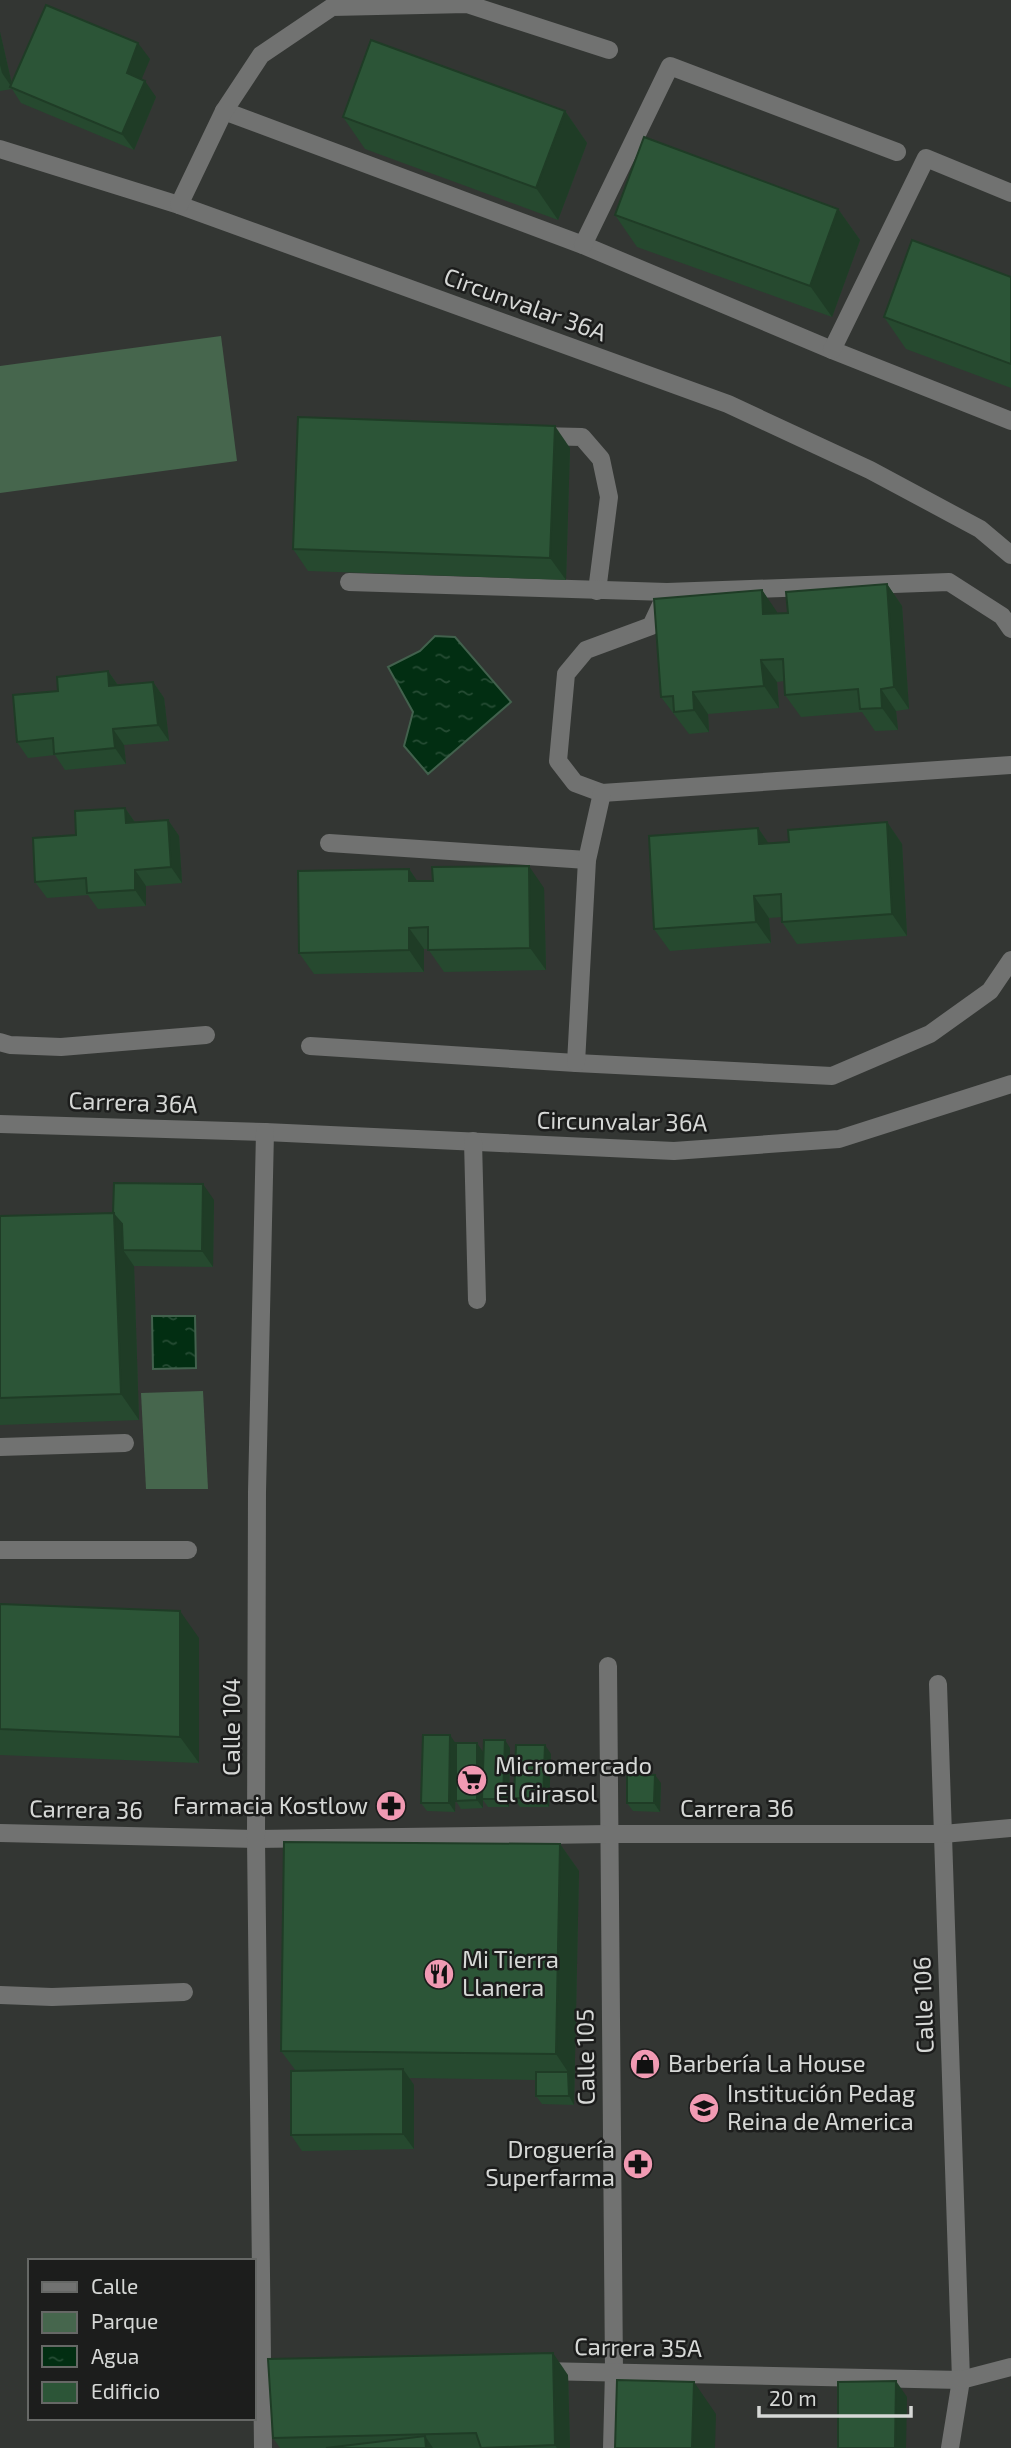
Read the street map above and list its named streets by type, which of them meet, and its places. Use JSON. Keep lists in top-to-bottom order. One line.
{"streets":{"street":["Circunvalar 36A","Carrera 36A","Calle 104","Carrera 36","Calle 106","Calle 105","Carrera 35A"]},"crossings":[["Circunvalar 36A","Carrera 36A"],["Circunvalar 36A","Calle 104"],["Carrera 36A","Calle 104"],["Calle 104","Carrera 36"],["Carrera 36","Calle 106"],["Carrera 36","Calle 105"],["Calle 106","Carrera 35A"],["Calle 105","Carrera 35A"]],"places":{"supermarket":["Micromercado El Girasol"],"pharmacy":["Farmacia Kostlow","Droguería Superfarma"],"restaurant":["Mi Tierra Llanera"],"shop":["Barbería La House"],"school or university":["Institución Pedag Reina de America"]},"legend":["Calle","Parque","Agua","Edificio"],"scale_bar":"20 m"}
